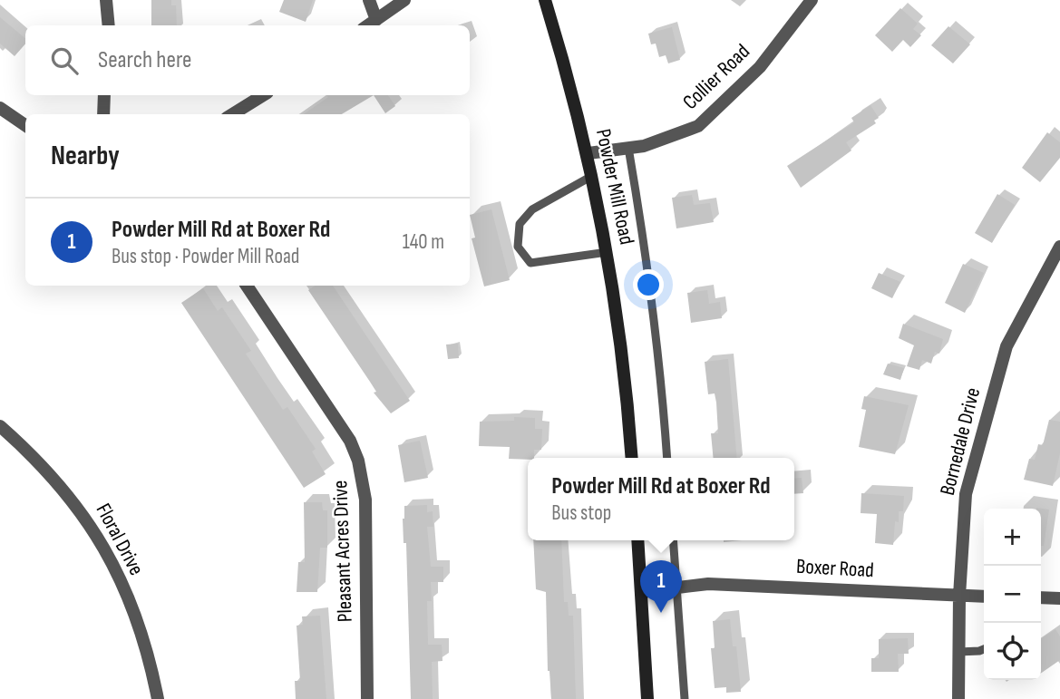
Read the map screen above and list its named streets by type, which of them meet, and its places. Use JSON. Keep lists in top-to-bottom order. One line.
{"streets":{"main road":["Powder Mill Road"],"street":["Collier Road","Bornedale Drive","Floral Drive","Pleasant Acres Drive","Boxer Road"]},"crossings":[["Collier Road","Powder Mill Road"],["Bornedale Drive","Boxer Road"]],"page":{"search":"Search here","heading":"Nearby","list":[{"mark":"1","name":"Powder Mill Rd at Boxer Rd","note":"Bus stop · Powder Mill Road","value":"140 m"}],"popup":["Powder Mill Rd at Boxer Rd","Bus stop"],"map_buttons":["+","−"],"pins":"1"}}
